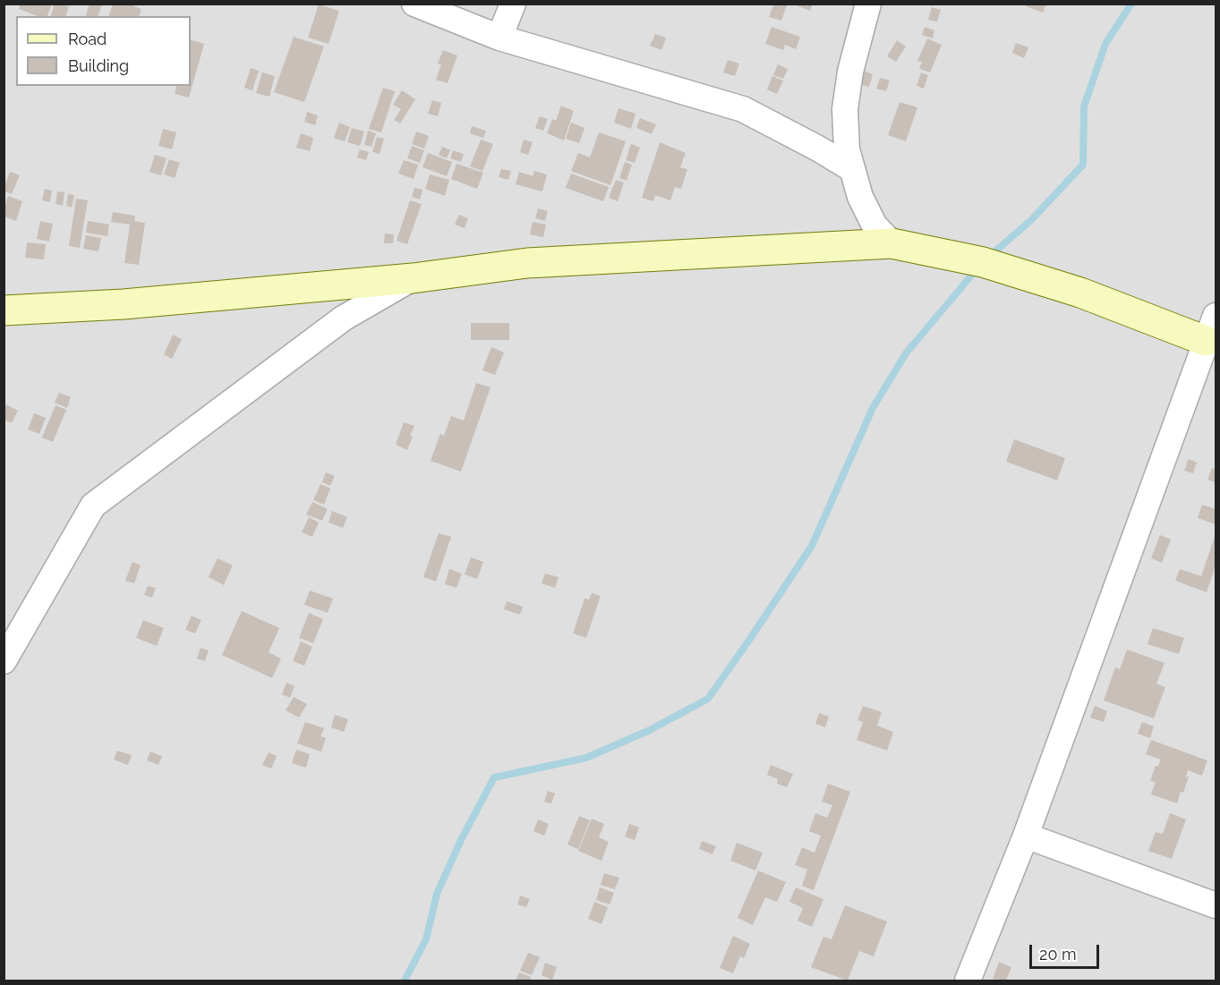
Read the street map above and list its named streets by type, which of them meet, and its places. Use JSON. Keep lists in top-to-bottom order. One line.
{"legend":["Road","Building"],"scale_bar":"20 m"}
